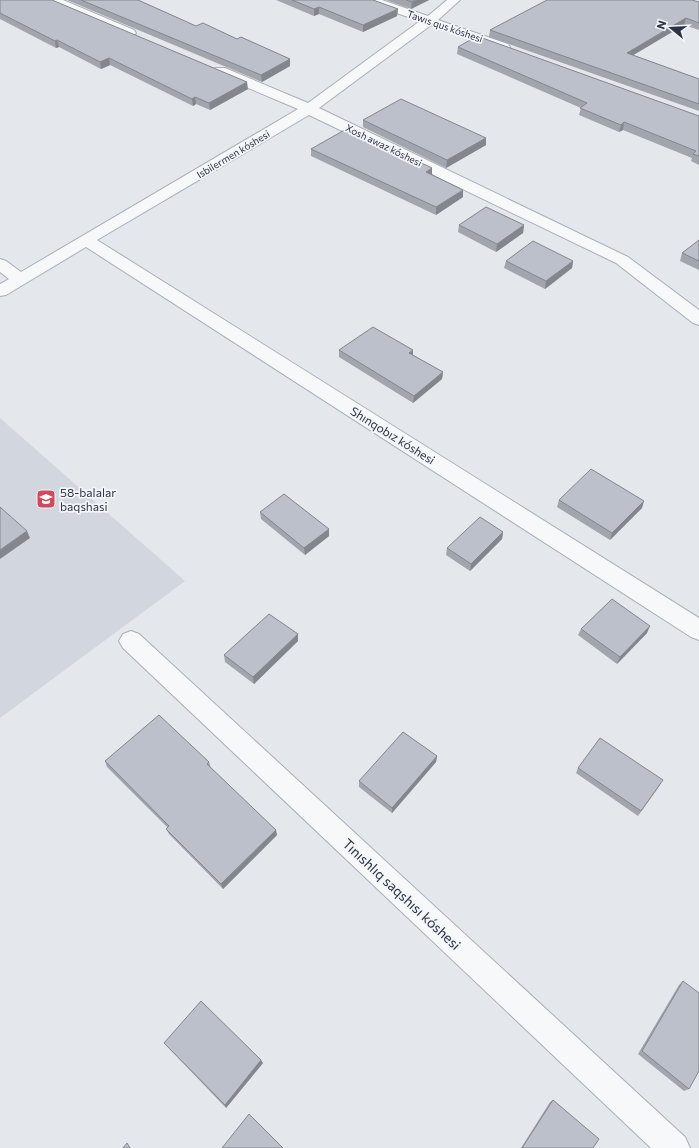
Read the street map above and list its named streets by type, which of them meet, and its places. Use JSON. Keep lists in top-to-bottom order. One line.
{"streets":{"street":["Tawıs qus kóshesi","Xosh awaz kóshesi","Isbilermen kóshesi","Shınqobız kóshesi","Tınıshlıq saqshısı kóshesi"]},"crossings":[["Tawıs qus kóshesi","Isbilermen kóshesi"],["Xosh awaz kóshesi","Isbilermen kóshesi"],["Isbilermen kóshesi","Shınqobız kóshesi"]],"places":{"school or university":["58-balalar baqshasi"]},"north":"left"}
